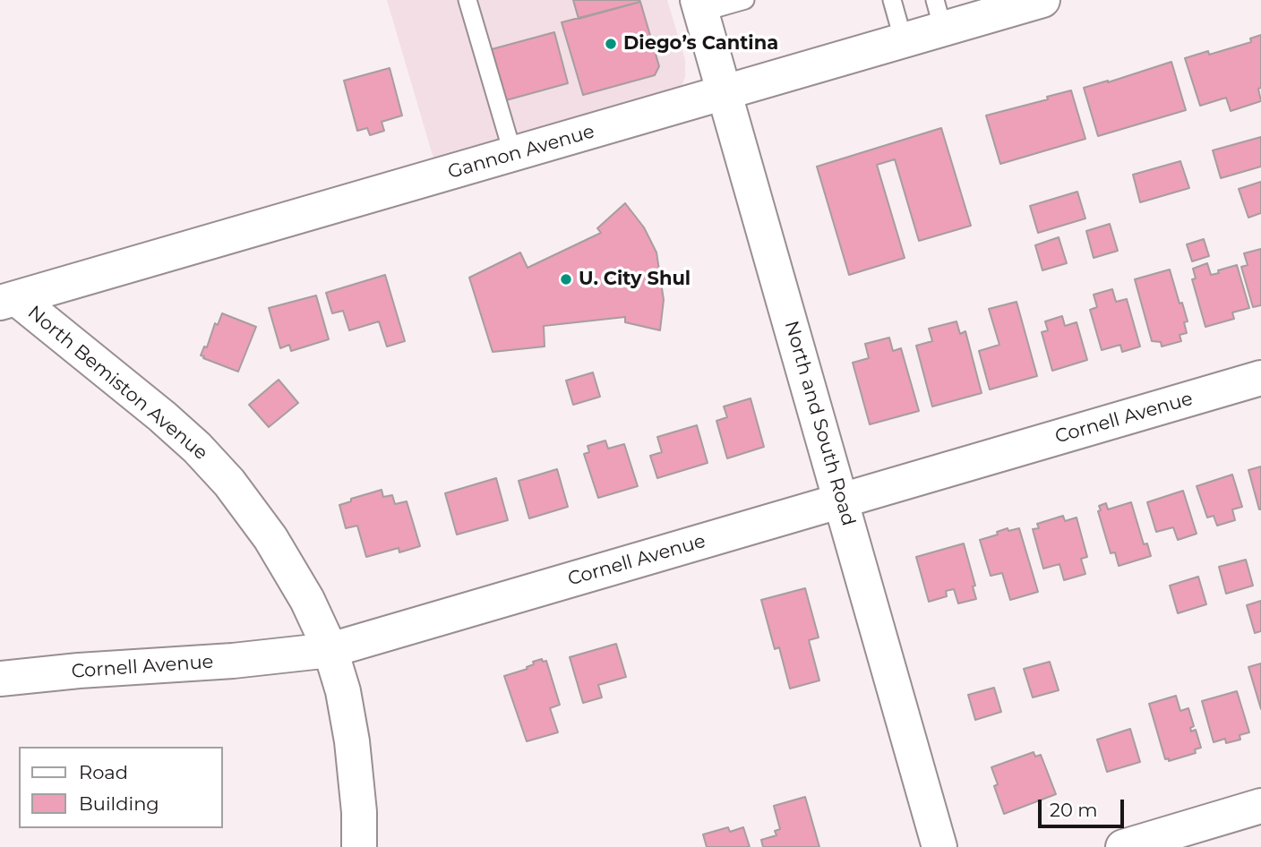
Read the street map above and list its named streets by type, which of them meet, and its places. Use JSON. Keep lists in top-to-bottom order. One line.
{"streets":{"street":["Gannon Avenue","North Bemiston Avenue","Cornell Avenue","North and South Road"]},"crossings":[["Gannon Avenue","North Bemiston Avenue"],["Gannon Avenue","North and South Road"],["North Bemiston Avenue","Cornell Avenue"],["Cornell Avenue","North and South Road"]],"places":["Diego’s Cantina","U. City Shul"],"legend":["Road","Building"],"scale_bar":"20 m"}
